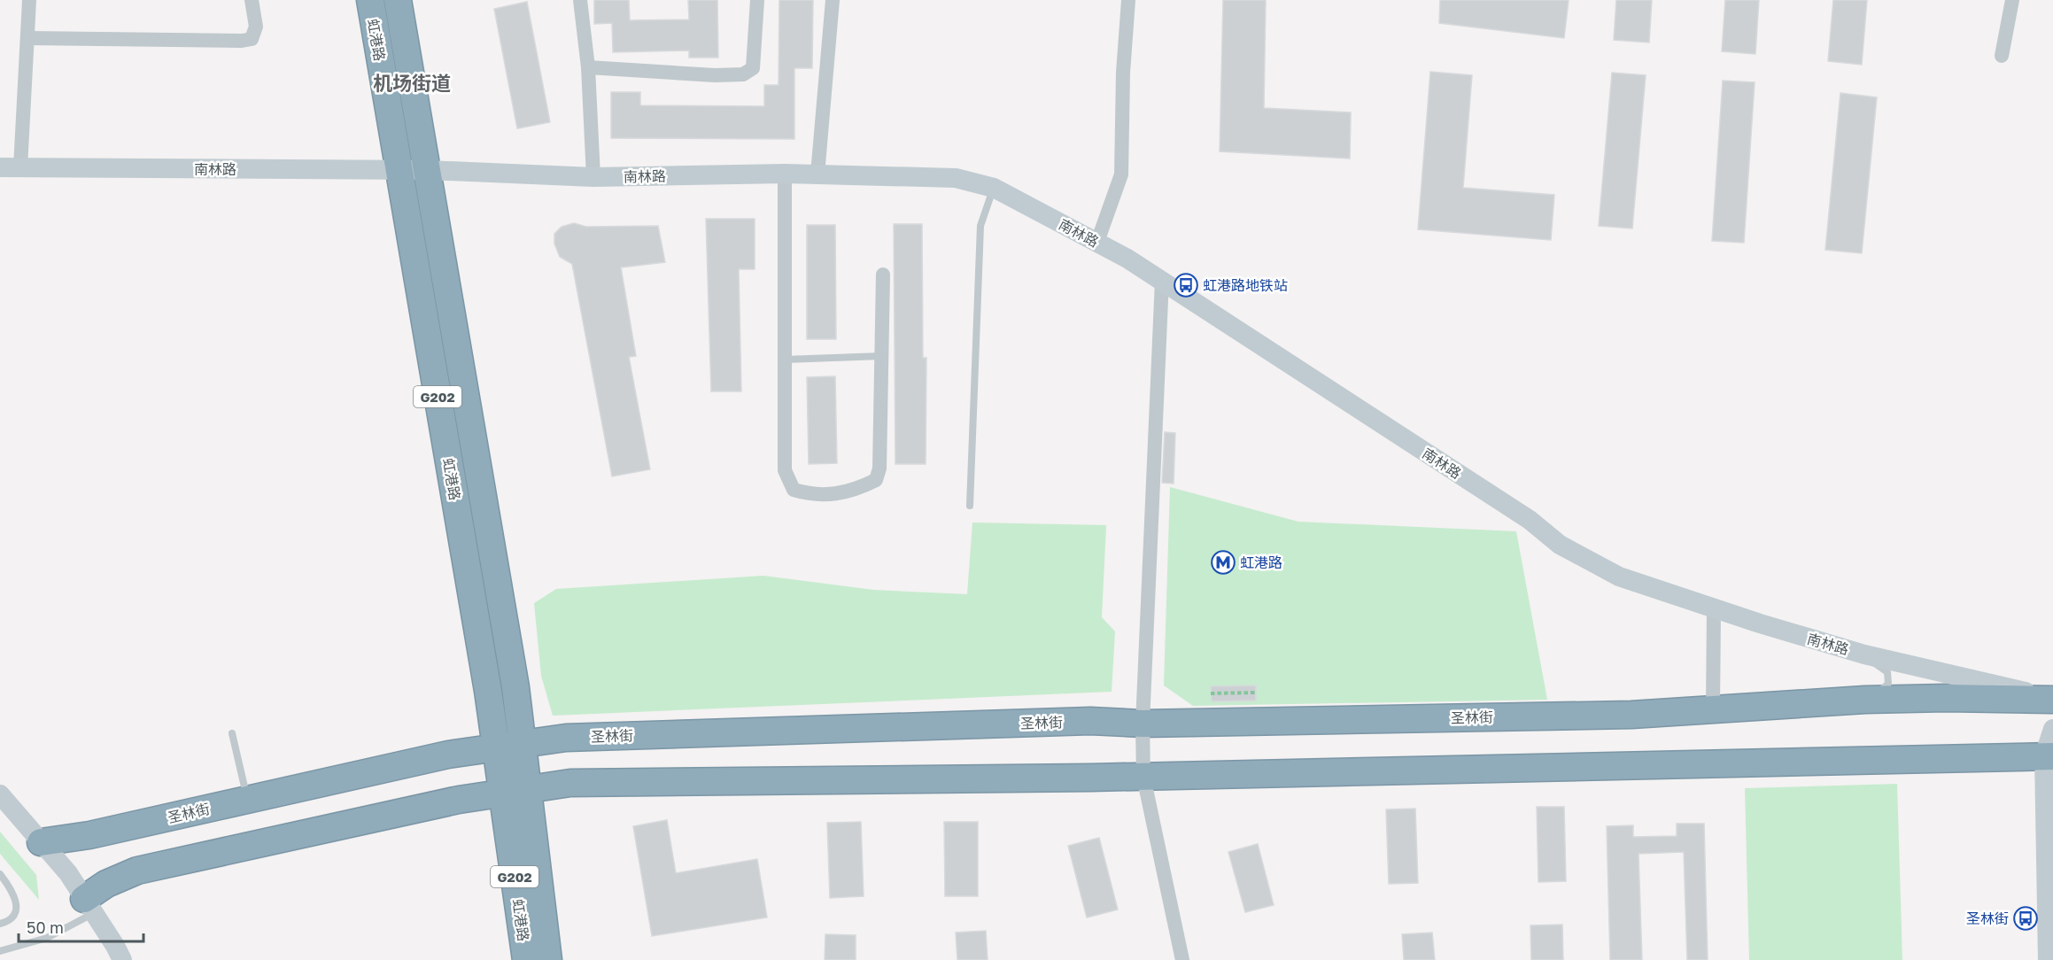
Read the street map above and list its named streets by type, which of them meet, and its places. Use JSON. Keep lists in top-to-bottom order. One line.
{"streets":{"highway":["虹港路","G202","圣林街"],"street":["南林路"]},"crossings":[["虹港路","南林路"],["虹港路","圣林街"],["南林路","圣林街"]],"districts":["机场街道"],"places":{"bus stop":["虹港路地铁站","圣林街"],"metro station":["虹港路"]},"scale_bar":"50 m"}
